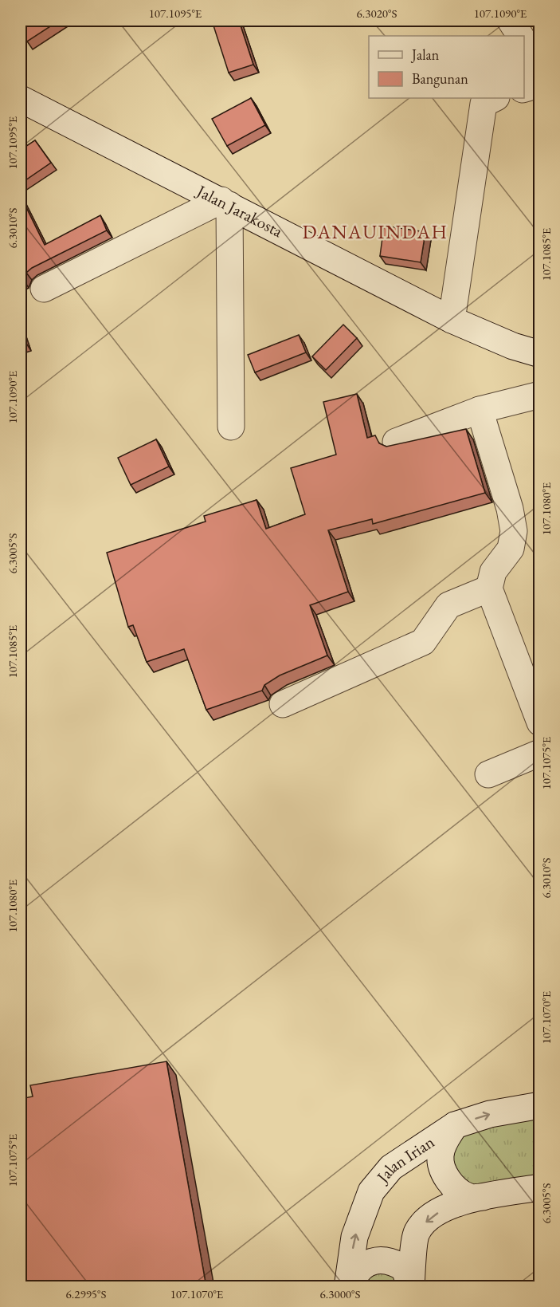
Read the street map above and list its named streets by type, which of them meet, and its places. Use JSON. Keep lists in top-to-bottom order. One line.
{"streets":{"street":["Jalan Jarakosta","Jalan Irian"]},"one_way":["Jalan Irian"],"districts":["DANAUINDAH"],"legend":["Jalan","Bangunan"],"coordinates":["107.1095°E","6.3020°S","107.1090°E","6.3010°S","107.1085°E","107.1080°E","6.3005°S","107.1075°E","107.1070°E","6.2995°S","6.3000°S"]}
